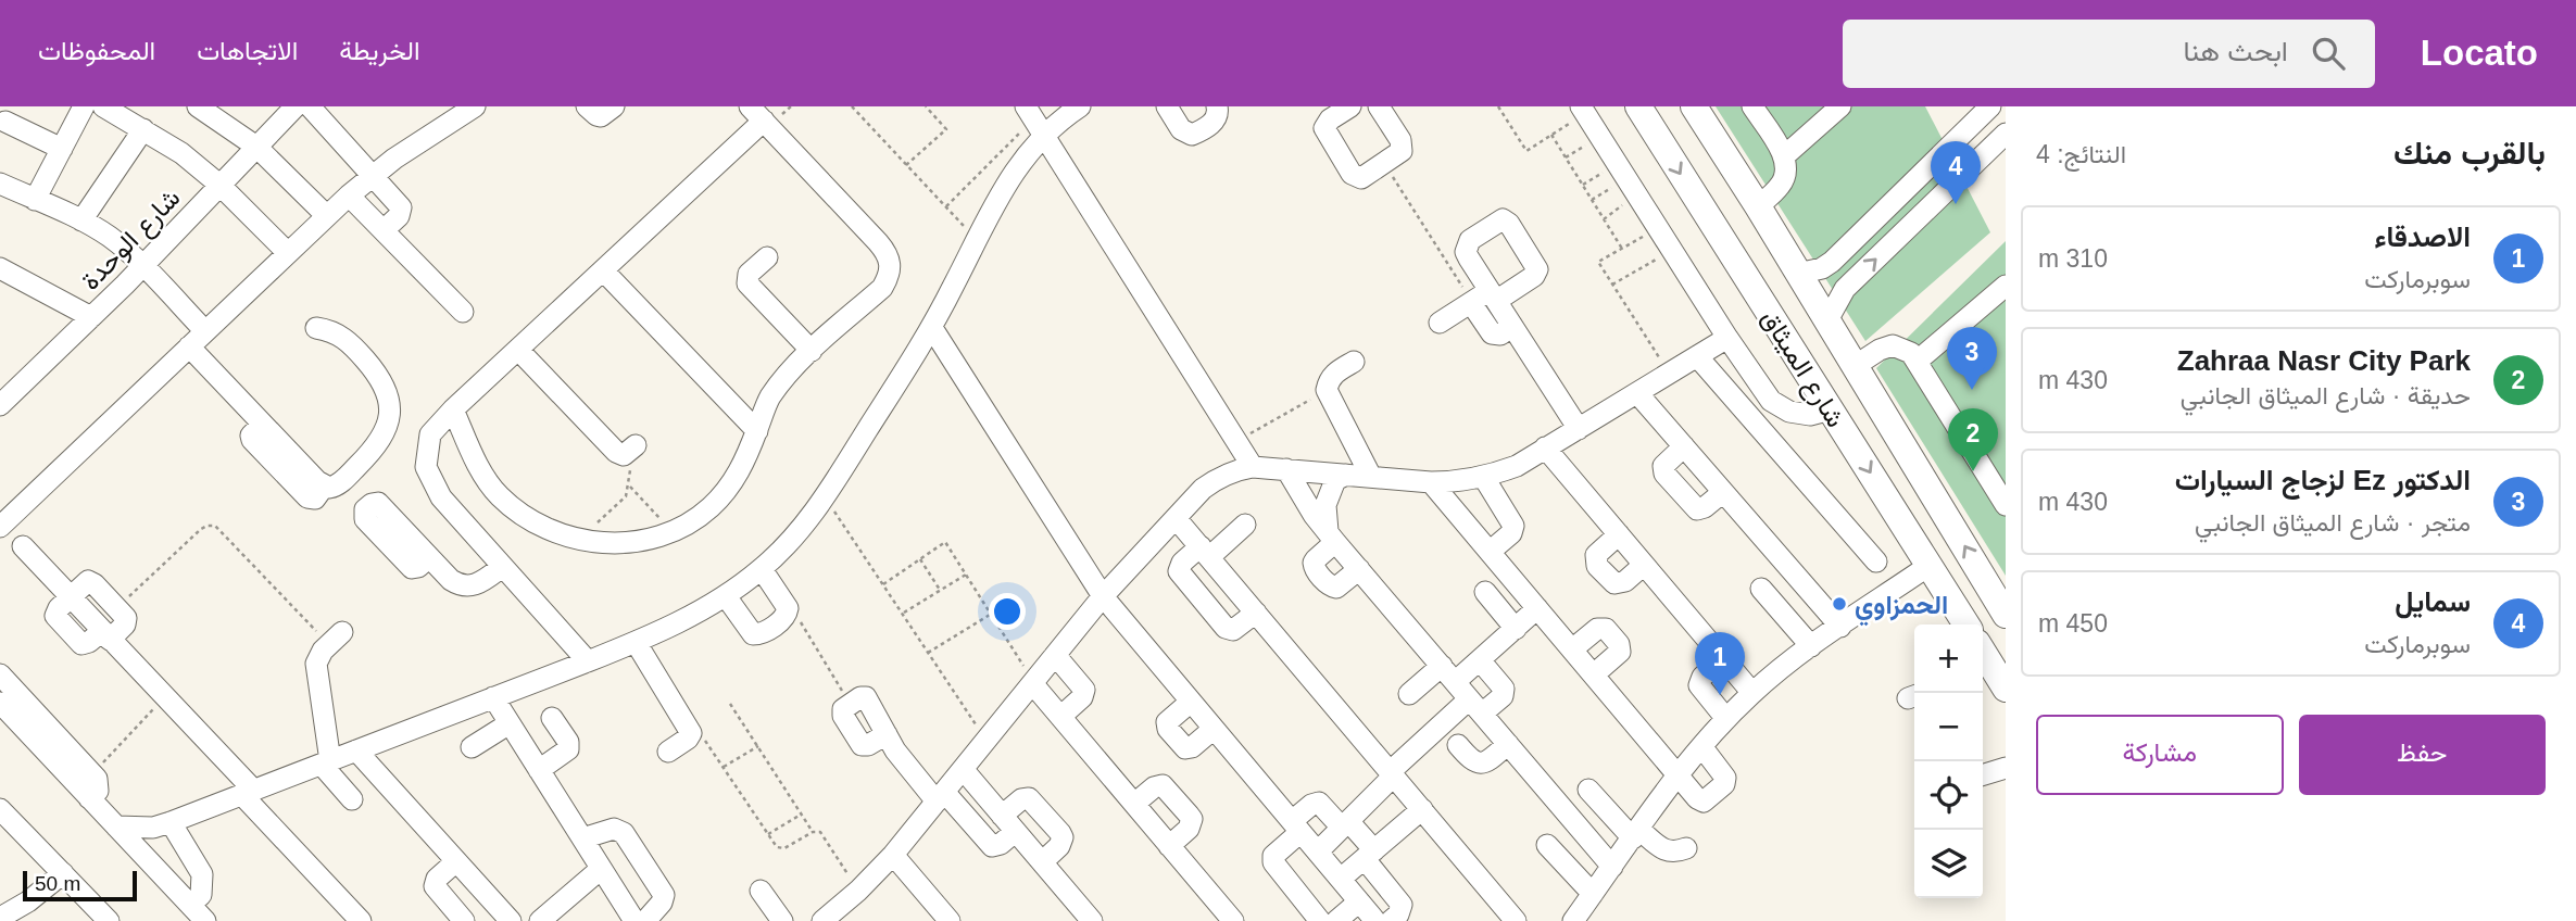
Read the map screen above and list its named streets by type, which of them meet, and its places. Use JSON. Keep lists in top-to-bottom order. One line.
{"streets":{"main road":["شارع الميثاق"],"street":["شارع الوحدة"]},"places":["الحمزاوي"],"scale_bar":"50 m","page":{"header":"Locato","search":"ابحث هنا","nav":["الخريطة","الاتجاهات","المحفوظات"],"heading":["بالقرب منك","النتائج: 4"],"pins":["4","3","2","1"],"list":[{"mark":"1","name":"الاصدقاء","note":"سوبرماركت","value":"310 m"},{"mark":"2","name":"Zahraa Nasr City Park","note":"حديقة · شارع الميثاق الجانبي","value":"430 m"},{"mark":"3","name":"الدكتور Ez لزجاج السيارات","note":"متجر · شارع الميثاق الجانبي","value":"430 m"},{"mark":"4","name":"سمايل","note":"سوبرماركت","value":"450 m"}],"map_buttons":["+","−"],"buttons":["حفظ","مشاركة"],"scale":"50 m"}}
